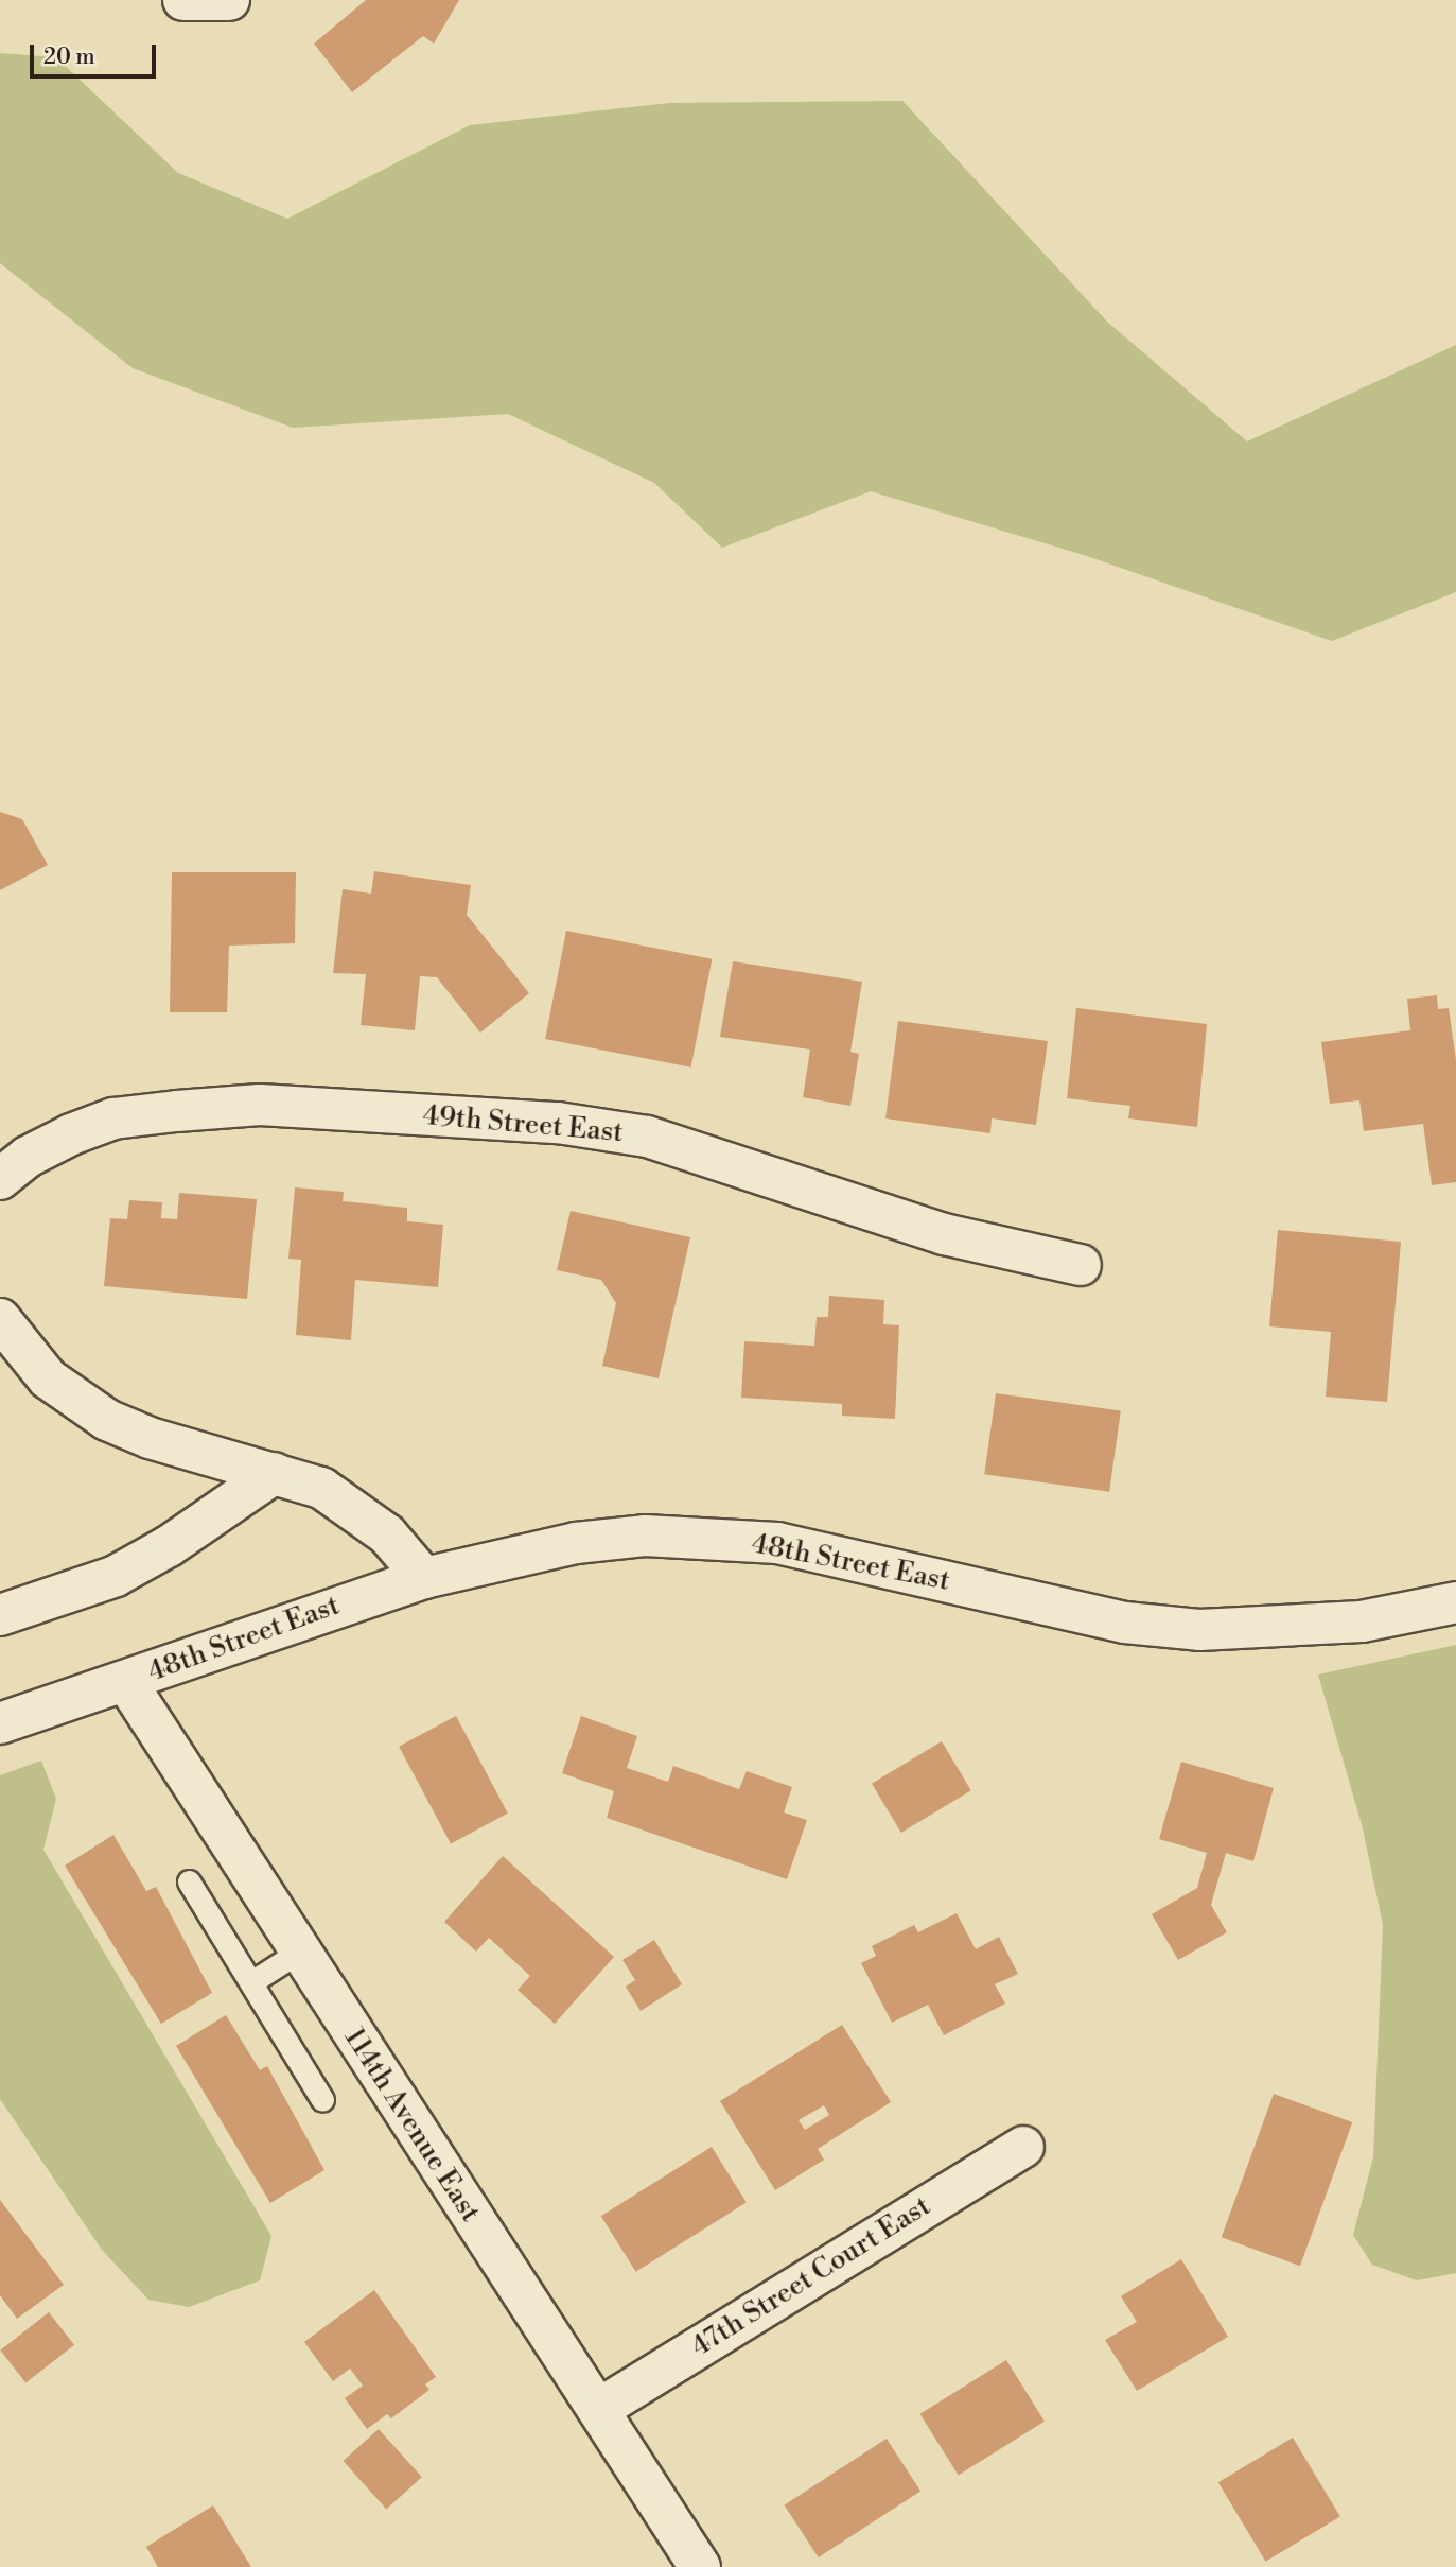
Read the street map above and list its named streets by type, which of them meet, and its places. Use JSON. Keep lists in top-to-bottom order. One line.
{"streets":{"street":["49th Street East","48th Street East","114th Avenue East","47th Street Court East"]},"crossings":[["48th Street East","114th Avenue East"],["114th Avenue East","47th Street Court East"]],"scale_bar":"20 m"}
